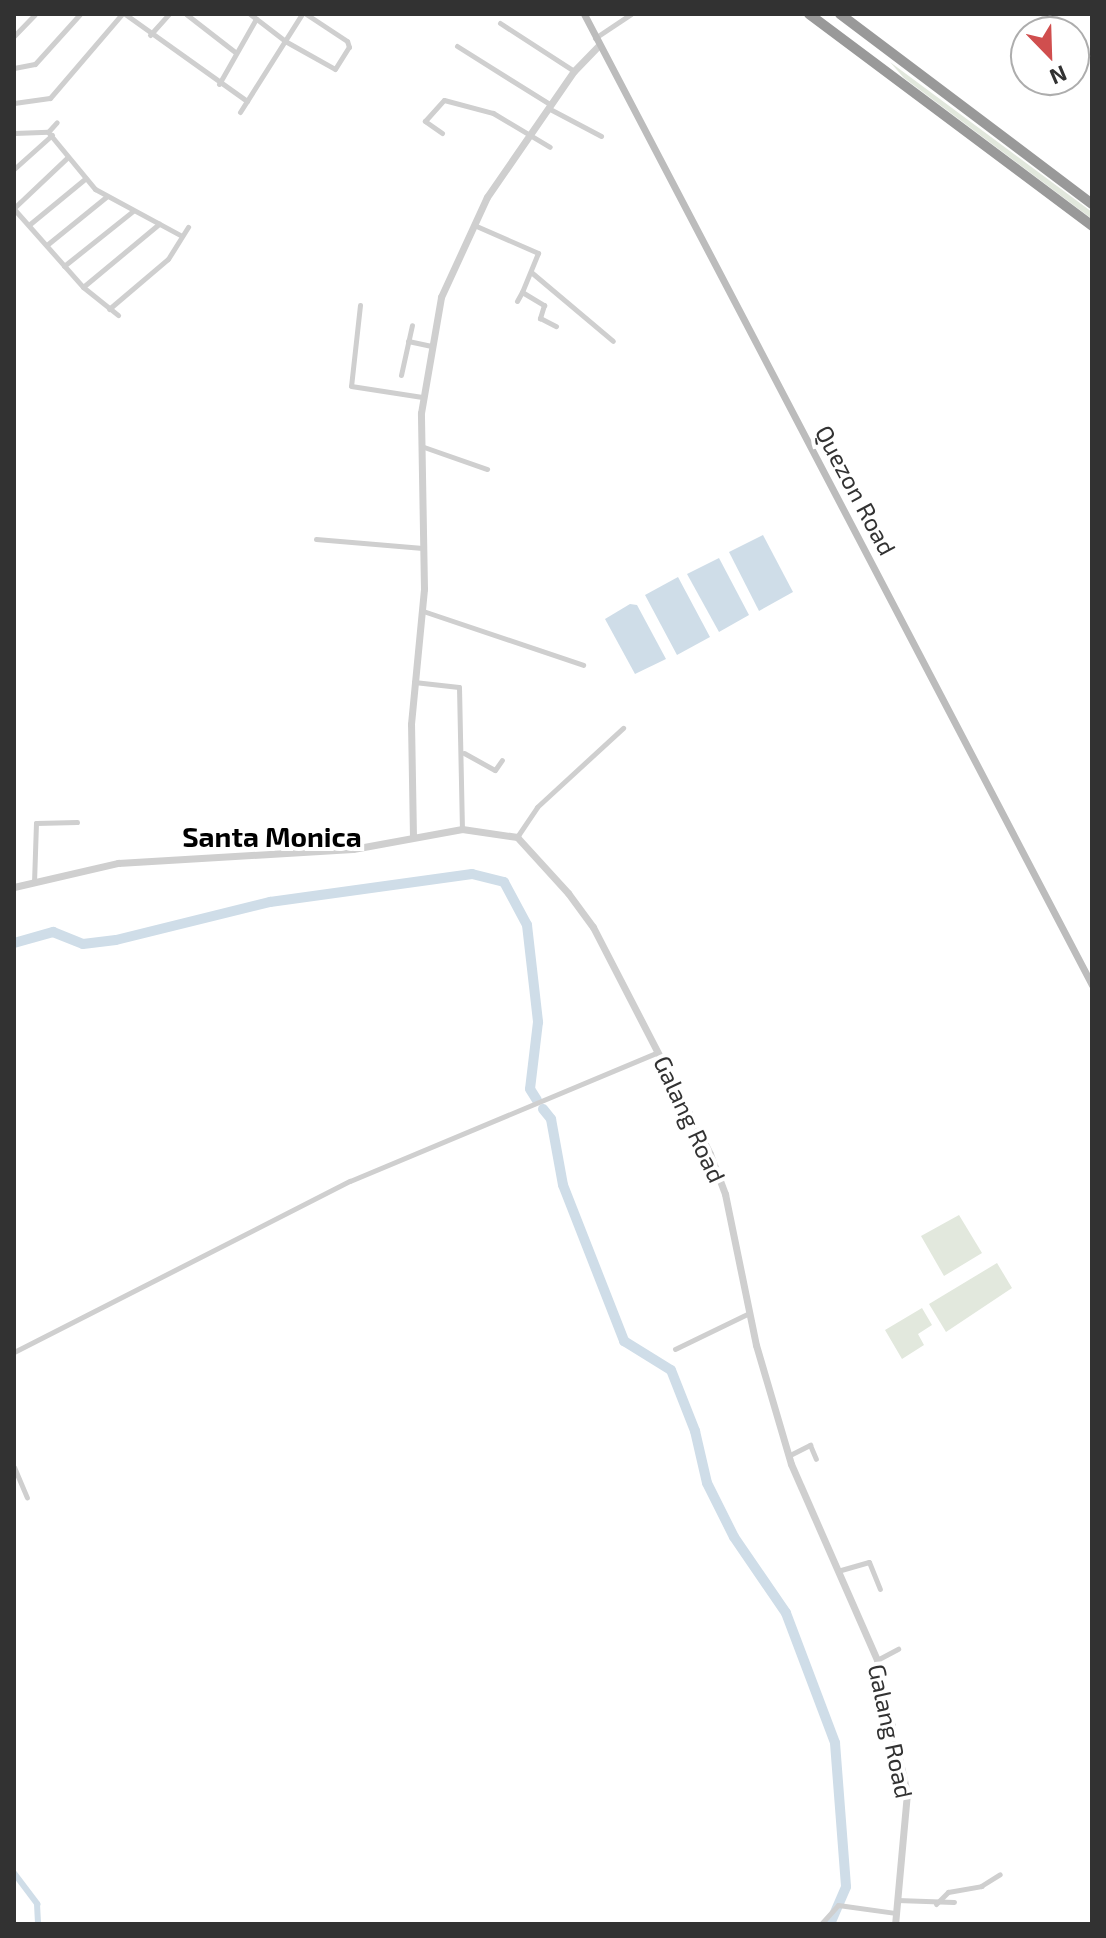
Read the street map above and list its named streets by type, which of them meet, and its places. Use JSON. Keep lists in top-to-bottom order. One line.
{"streets":{"main road":["Quezon Road"],"street":["Galang Road"]},"districts":["Santa Monica"],"north":"bottom right"}
